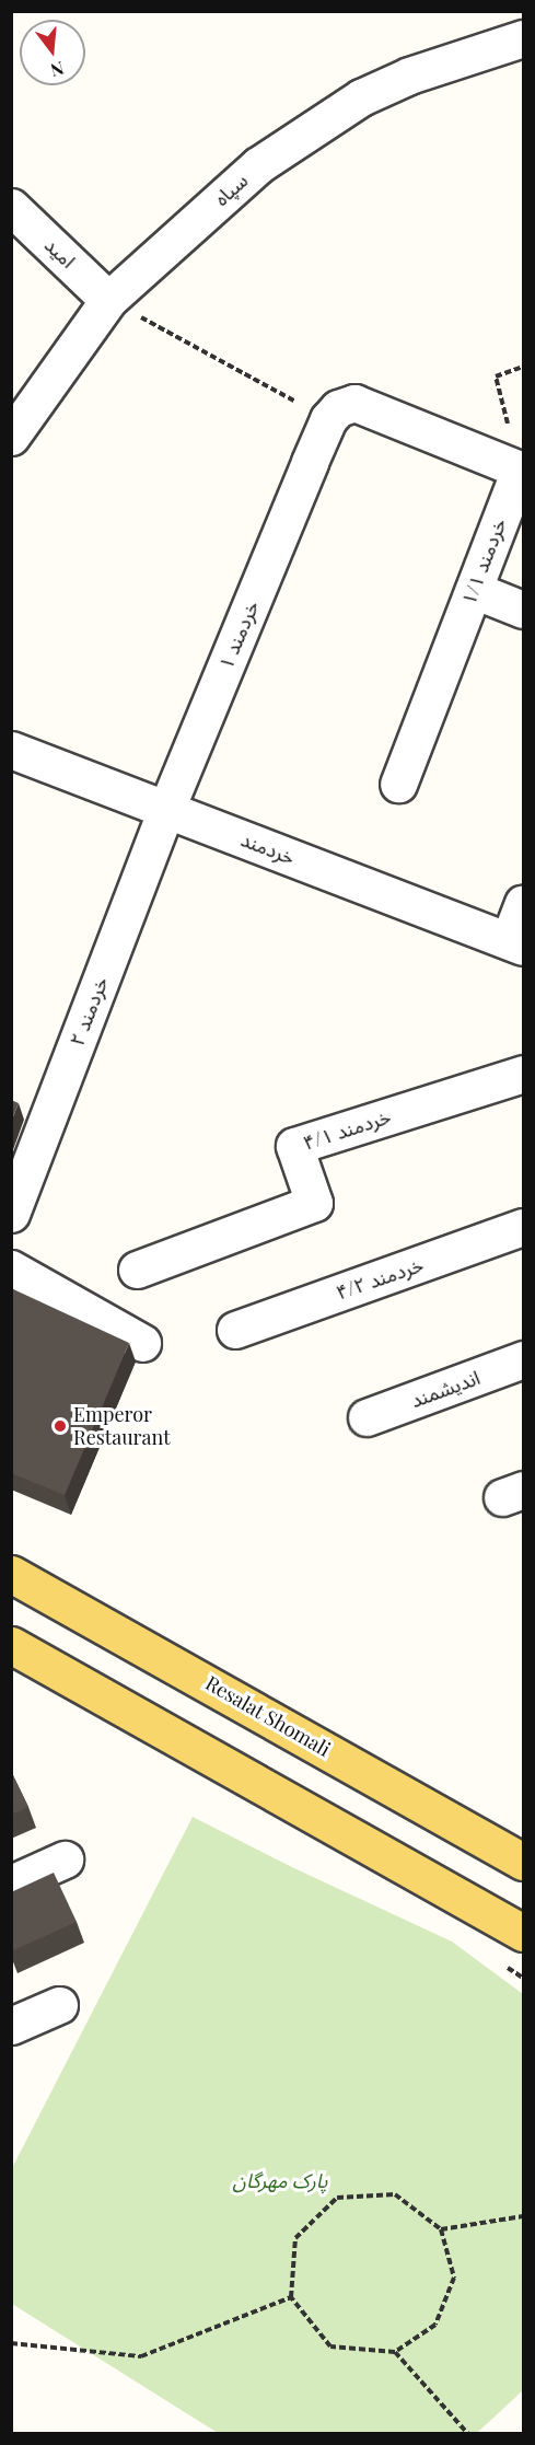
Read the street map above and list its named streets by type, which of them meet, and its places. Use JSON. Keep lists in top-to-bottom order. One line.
{"streets":{"main road":["Resalat Shomali"],"street":["سپاه","امید","خردمند ۱/۱","خردمند ۱","خردمند","خردمند ۲","خردمند ۴/۱","خردمند ۴/۲","اندیشمند"]},"crossings":[["سپاه","امید"],["خردمند ۱","خردمند"],["خردمند ۱","خردمند ۲"],["خردمند","خردمند ۲"]],"parks":["پارک مهرگان"],"places":["Emperor Restaurant"],"north":"bottom"}
